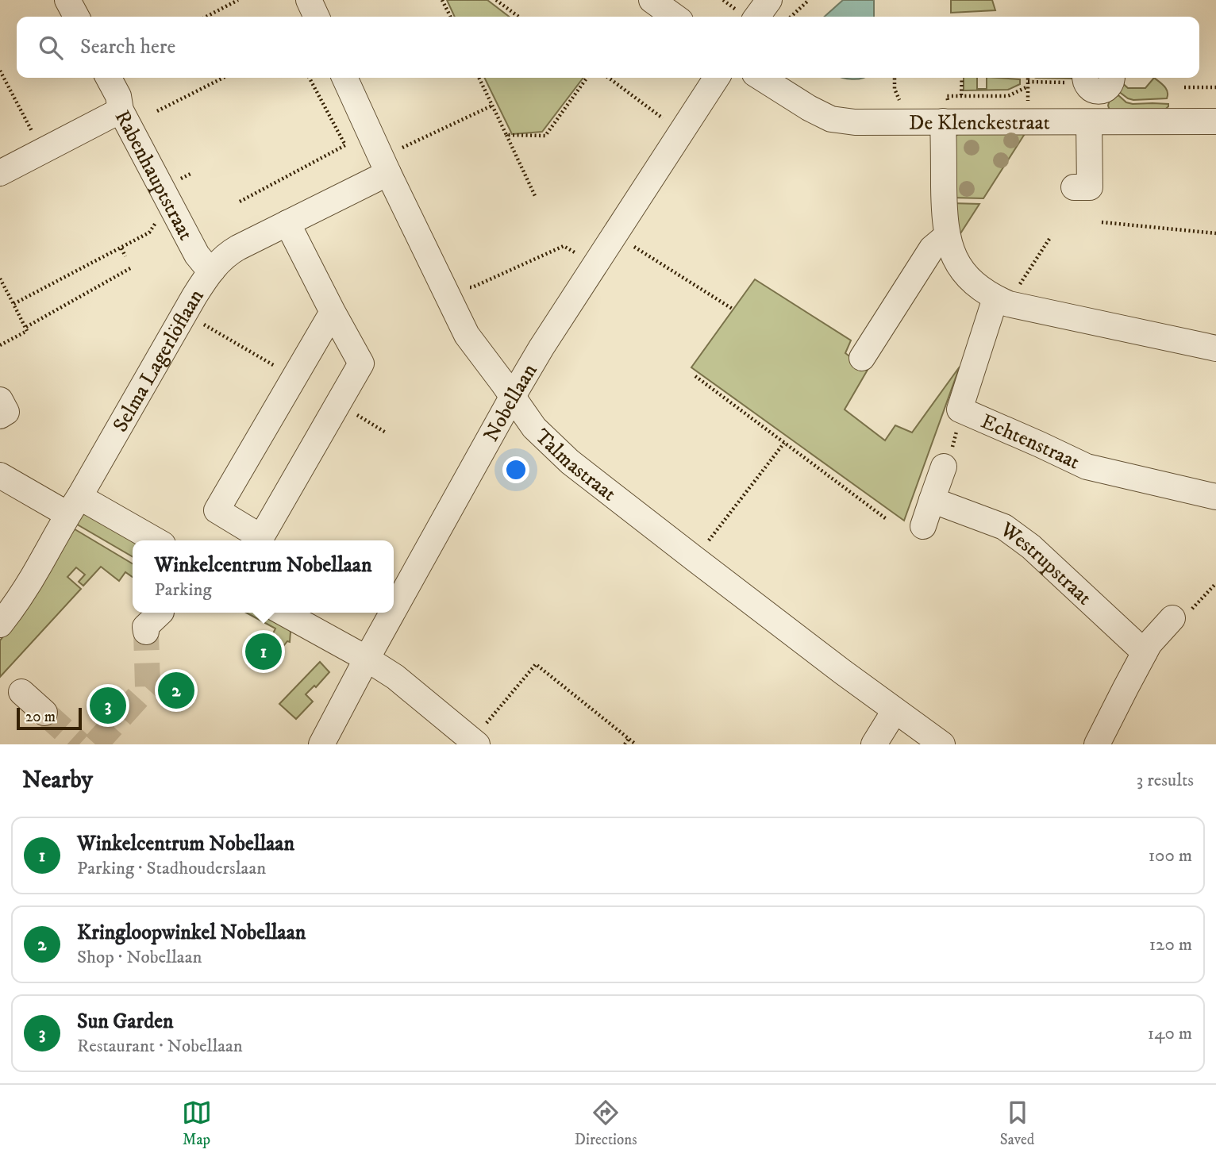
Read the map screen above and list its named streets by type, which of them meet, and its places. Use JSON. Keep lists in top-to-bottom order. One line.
{"streets":{"street":["De Klenckestraat","Rabenhauptstraat","Selma Lagerlöflaan","Nobellaan","Echtenstraat","Talmastraat","Westrupstraat"]},"crossings":[["Rabenhauptstraat","Selma Lagerlöflaan"],["Selma Lagerlöflaan","Talmastraat"],["Nobellaan","Talmastraat"]],"scale_bar":"20 m","page":{"search":"Search here","popup":["Winkelcentrum Nobellaan","Parking"],"pins":["1","2","3"],"scale":"20 m","heading":["Nearby","3 results"],"list":[{"mark":"1","name":"Winkelcentrum Nobellaan","note":"Parking · Stadhouderslaan","value":"100 m"},{"mark":"2","name":"Kringloopwinkel Nobellaan","note":"Shop · Nobellaan","value":"120 m"},{"mark":"3","name":"Sun Garden","note":"Restaurant · Nobellaan","value":"140 m"}],"nav":["Map","Directions","Saved"]}}
